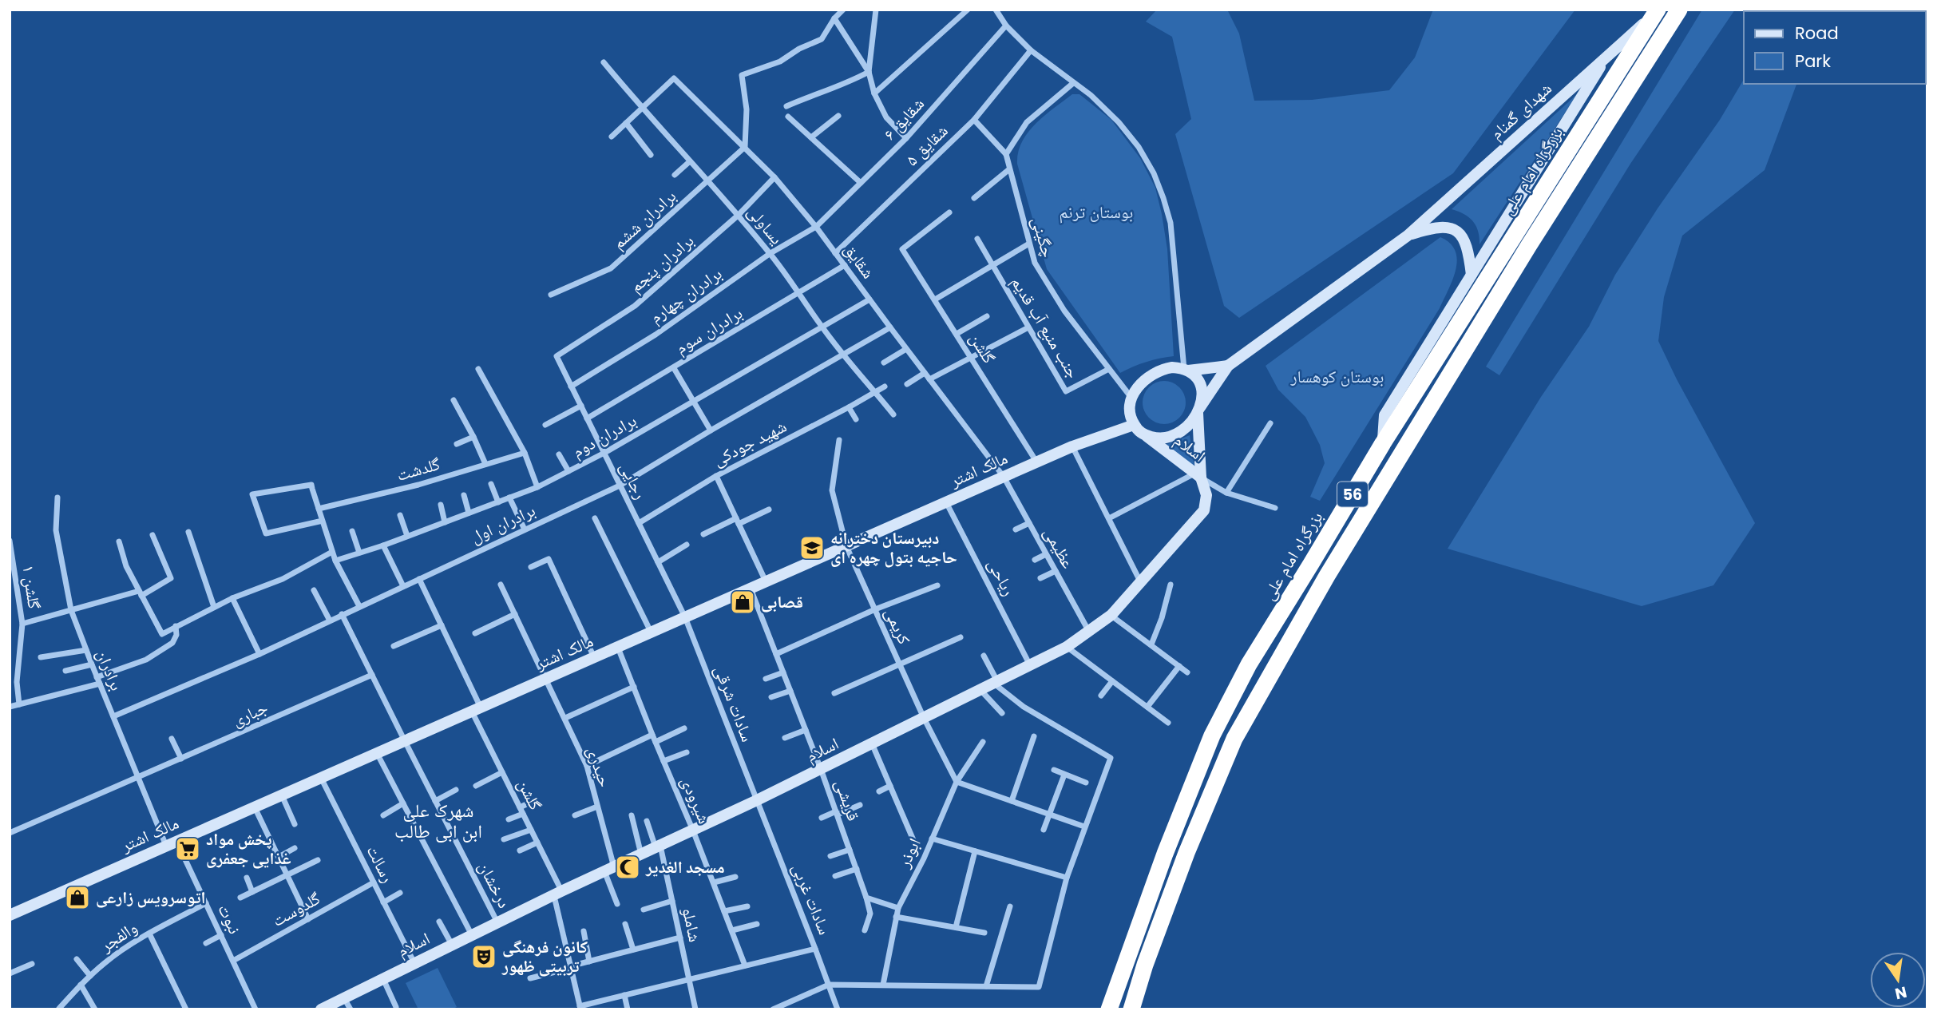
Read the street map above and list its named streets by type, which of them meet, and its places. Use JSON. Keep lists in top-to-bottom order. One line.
{"streets":{"highway":["بزرگراه امام علی","56"],"street":["شهدای گمنام","شقایق ۶","شقایق ۵","برادران ششم","یساولی","چگینی","شقایق","برادران پنجم","برادران چهارم","جنب منبع آب قدیم","برادران سوم","گلشن","برادران دوم","شهید جودکی","اسلام","گلدشت","مالک اشتر","رجایی","برادران اول","عظیمی","ریاحی","گلشن ۱","کریمی","برادران","سادات شرقی","جباری","حیدری","شیرودی","قریشی","ابوذر","رسالت","درخشان","سادات غربی","گلدوست","نبوت","شاملو","والفجر"]},"crossings":[["شهدای گمنام","بزرگراه امام علی"],["شهدای گمنام","چگینی"],["شهدای گمنام","اسلام"],["شهدای گمنام","مالک اشتر"],["شقایق ۶","شقایق"],["شقایق ۶","برادران چهارم"],["شقایق ۵","شقایق"],["برادران ششم","یساولی"],["برادران ششم","شقایق"],["یساولی","شقایق"],["یساولی","برادران پنجم"],["یساولی","برادران چهارم"],["یساولی","برادران سوم"],["یساولی","برادران دوم"],["یساولی","شهید جودکی"],["یساولی","برادران اول"],["چگینی","جنب منبع آب قدیم"],["چگینی","اسلام"],["چگینی","مالک اشتر"],["شقایق","برادران پنجم"],["شقایق","برادران چهارم"],["شقایق","برادران سوم"],["شقایق","برادران دوم"],["شقایق","مالک اشتر"],["شقایق","برادران اول"],["شقایق","عظیمی"],["برادران پنجم","رجایی"],["برادران چهارم","رجایی"],["برادران سوم","رجایی"],["گلشن","اسلام"],["گلشن","مالک اشتر"],["گلشن","برادران اول"],["برادران دوم","رجایی"],["شهید جودکی","رجایی"],["اسلام","مالک اشتر"],["اسلام","عظیمی"],["اسلام","ریاحی"],["اسلام","کریمی"],["اسلام","سادات شرقی"],["اسلام","حیدری"],["اسلام","شیرودی"],["اسلام","قریشی"],["اسلام","رسالت"],["اسلام","درخشان"],["اسلام","سادات غربی"],["اسلام","شاملو"],["مالک اشتر","رجایی"],["مالک اشتر","عظیمی"],["مالک اشتر","ریاحی"],["مالک اشتر","کریمی"],["مالک اشتر","برادران"],["مالک اشتر","سادات شرقی"],["مالک اشتر","حیدری"],["مالک اشتر","شیرودی"],["مالک اشتر","قریشی"],["مالک اشتر","رسالت"],["مالک اشتر","درخشان"],["مالک اشتر","نبوت"],["رجایی","برادران اول"],["رجایی","سادات شرقی"],["برادران اول","برادران"],["برادران اول","درخشان"],["کریمی","ابوذر"],["برادران","جباری"],["برادران","نبوت"],["سادات شرقی","سادات غربی"],["جباری","درخشان"],["رسالت","گلدوست"],["گلدوست","نبوت"],["نبوت","والفجر"]],"districts":["شهرک علی ابن ابی طالب"],"parks":["بوستان ترنم","بوستان کوهسار"],"places":{"school or university":["دبیرستان دخترانه حاجیه بتول چهره ای"],"shop":["قصابی","اتوسرویس زارعی"],"supermarket":["پخش مواد غذایی جعفری"],"mosque":["مسجد الغدیر"],"theatre":["کانون فرهنگی تربیتی ظهور"]},"legend":["Road","Park"],"north":"bottom"}
